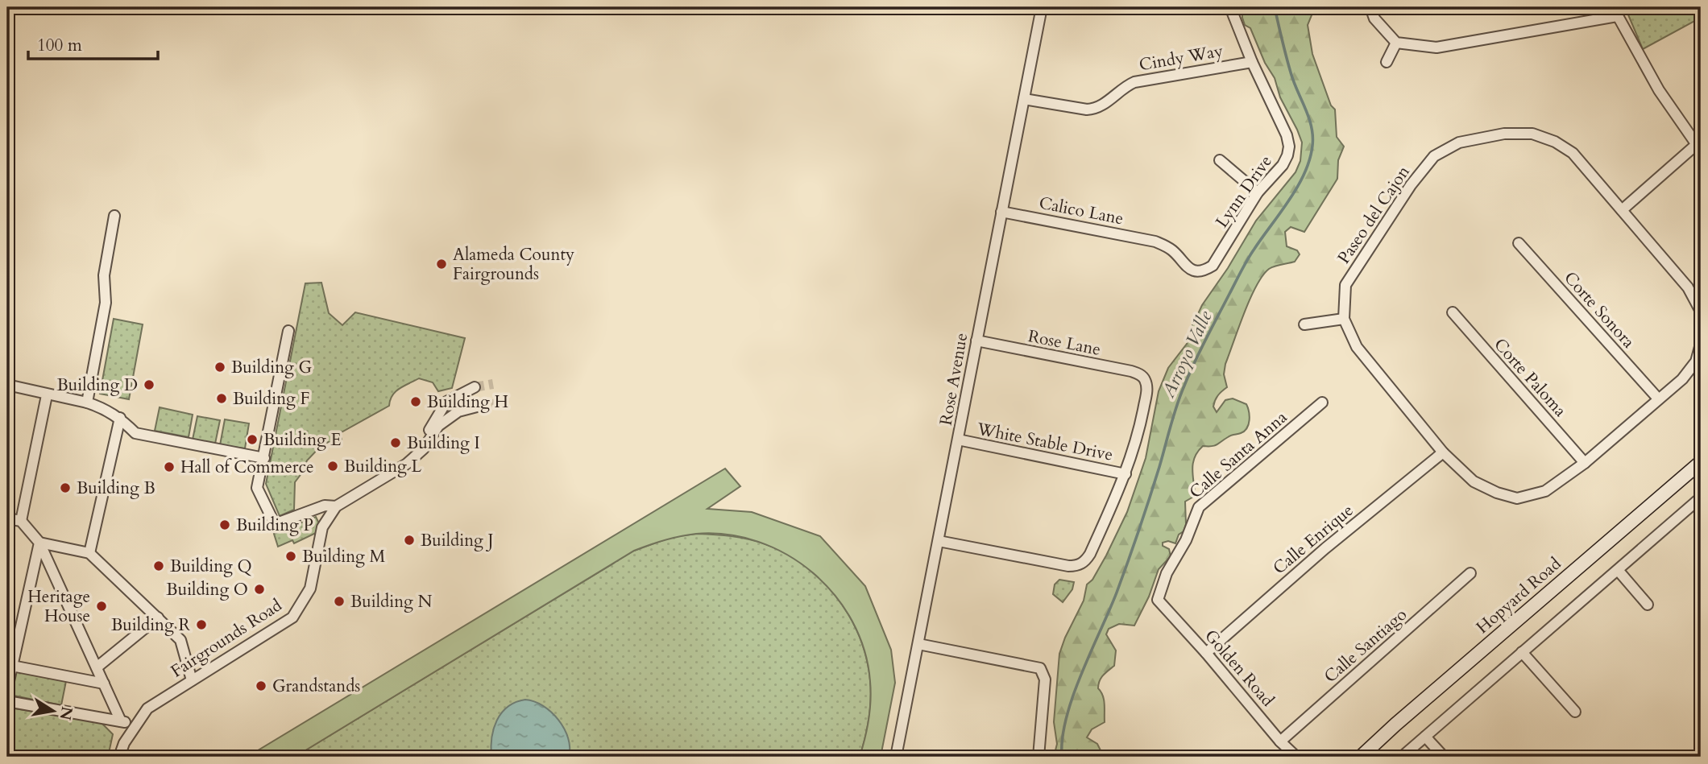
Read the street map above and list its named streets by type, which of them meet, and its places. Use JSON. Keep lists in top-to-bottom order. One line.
{"streets":{"main road":["Hopyard Road"],"street":["Cindy Way","Lynn Drive","Calico Lane","Paseo del Cajon","Corte Sonora","Rose Lane","Corte Paloma","Rose Avenue","White Stable Drive","Calle Santa Anna","Calle Enrique","Fairgrounds Road","Calle Santiago","Golden Road"]},"crossings":[["Cindy Way","Lynn Drive"],["Cindy Way","Rose Avenue"],["Lynn Drive","Calico Lane"],["Calico Lane","Rose Avenue"],["Paseo del Cajon","Corte Sonora"],["Paseo del Cajon","Corte Paloma"],["Paseo del Cajon","Calle Enrique"],["Rose Lane","Rose Avenue"],["Rose Lane","White Stable Drive"],["Rose Avenue","White Stable Drive"],["Calle Santa Anna","Golden Road"],["Calle Enrique","Golden Road"],["Calle Santiago","Golden Road"]],"water":["Arroyo Valle"],"places":["Alameda County Fairgrounds","Building G","Building D","Building F","Building H","Building E","Building I","Building L","Hall of Commerce","Building B","Building P","Building J","Building M","Building Q","Building O","Building N","Heritage House","Building R","Grandstands"],"scale_bar":"100 m","north":"right"}
